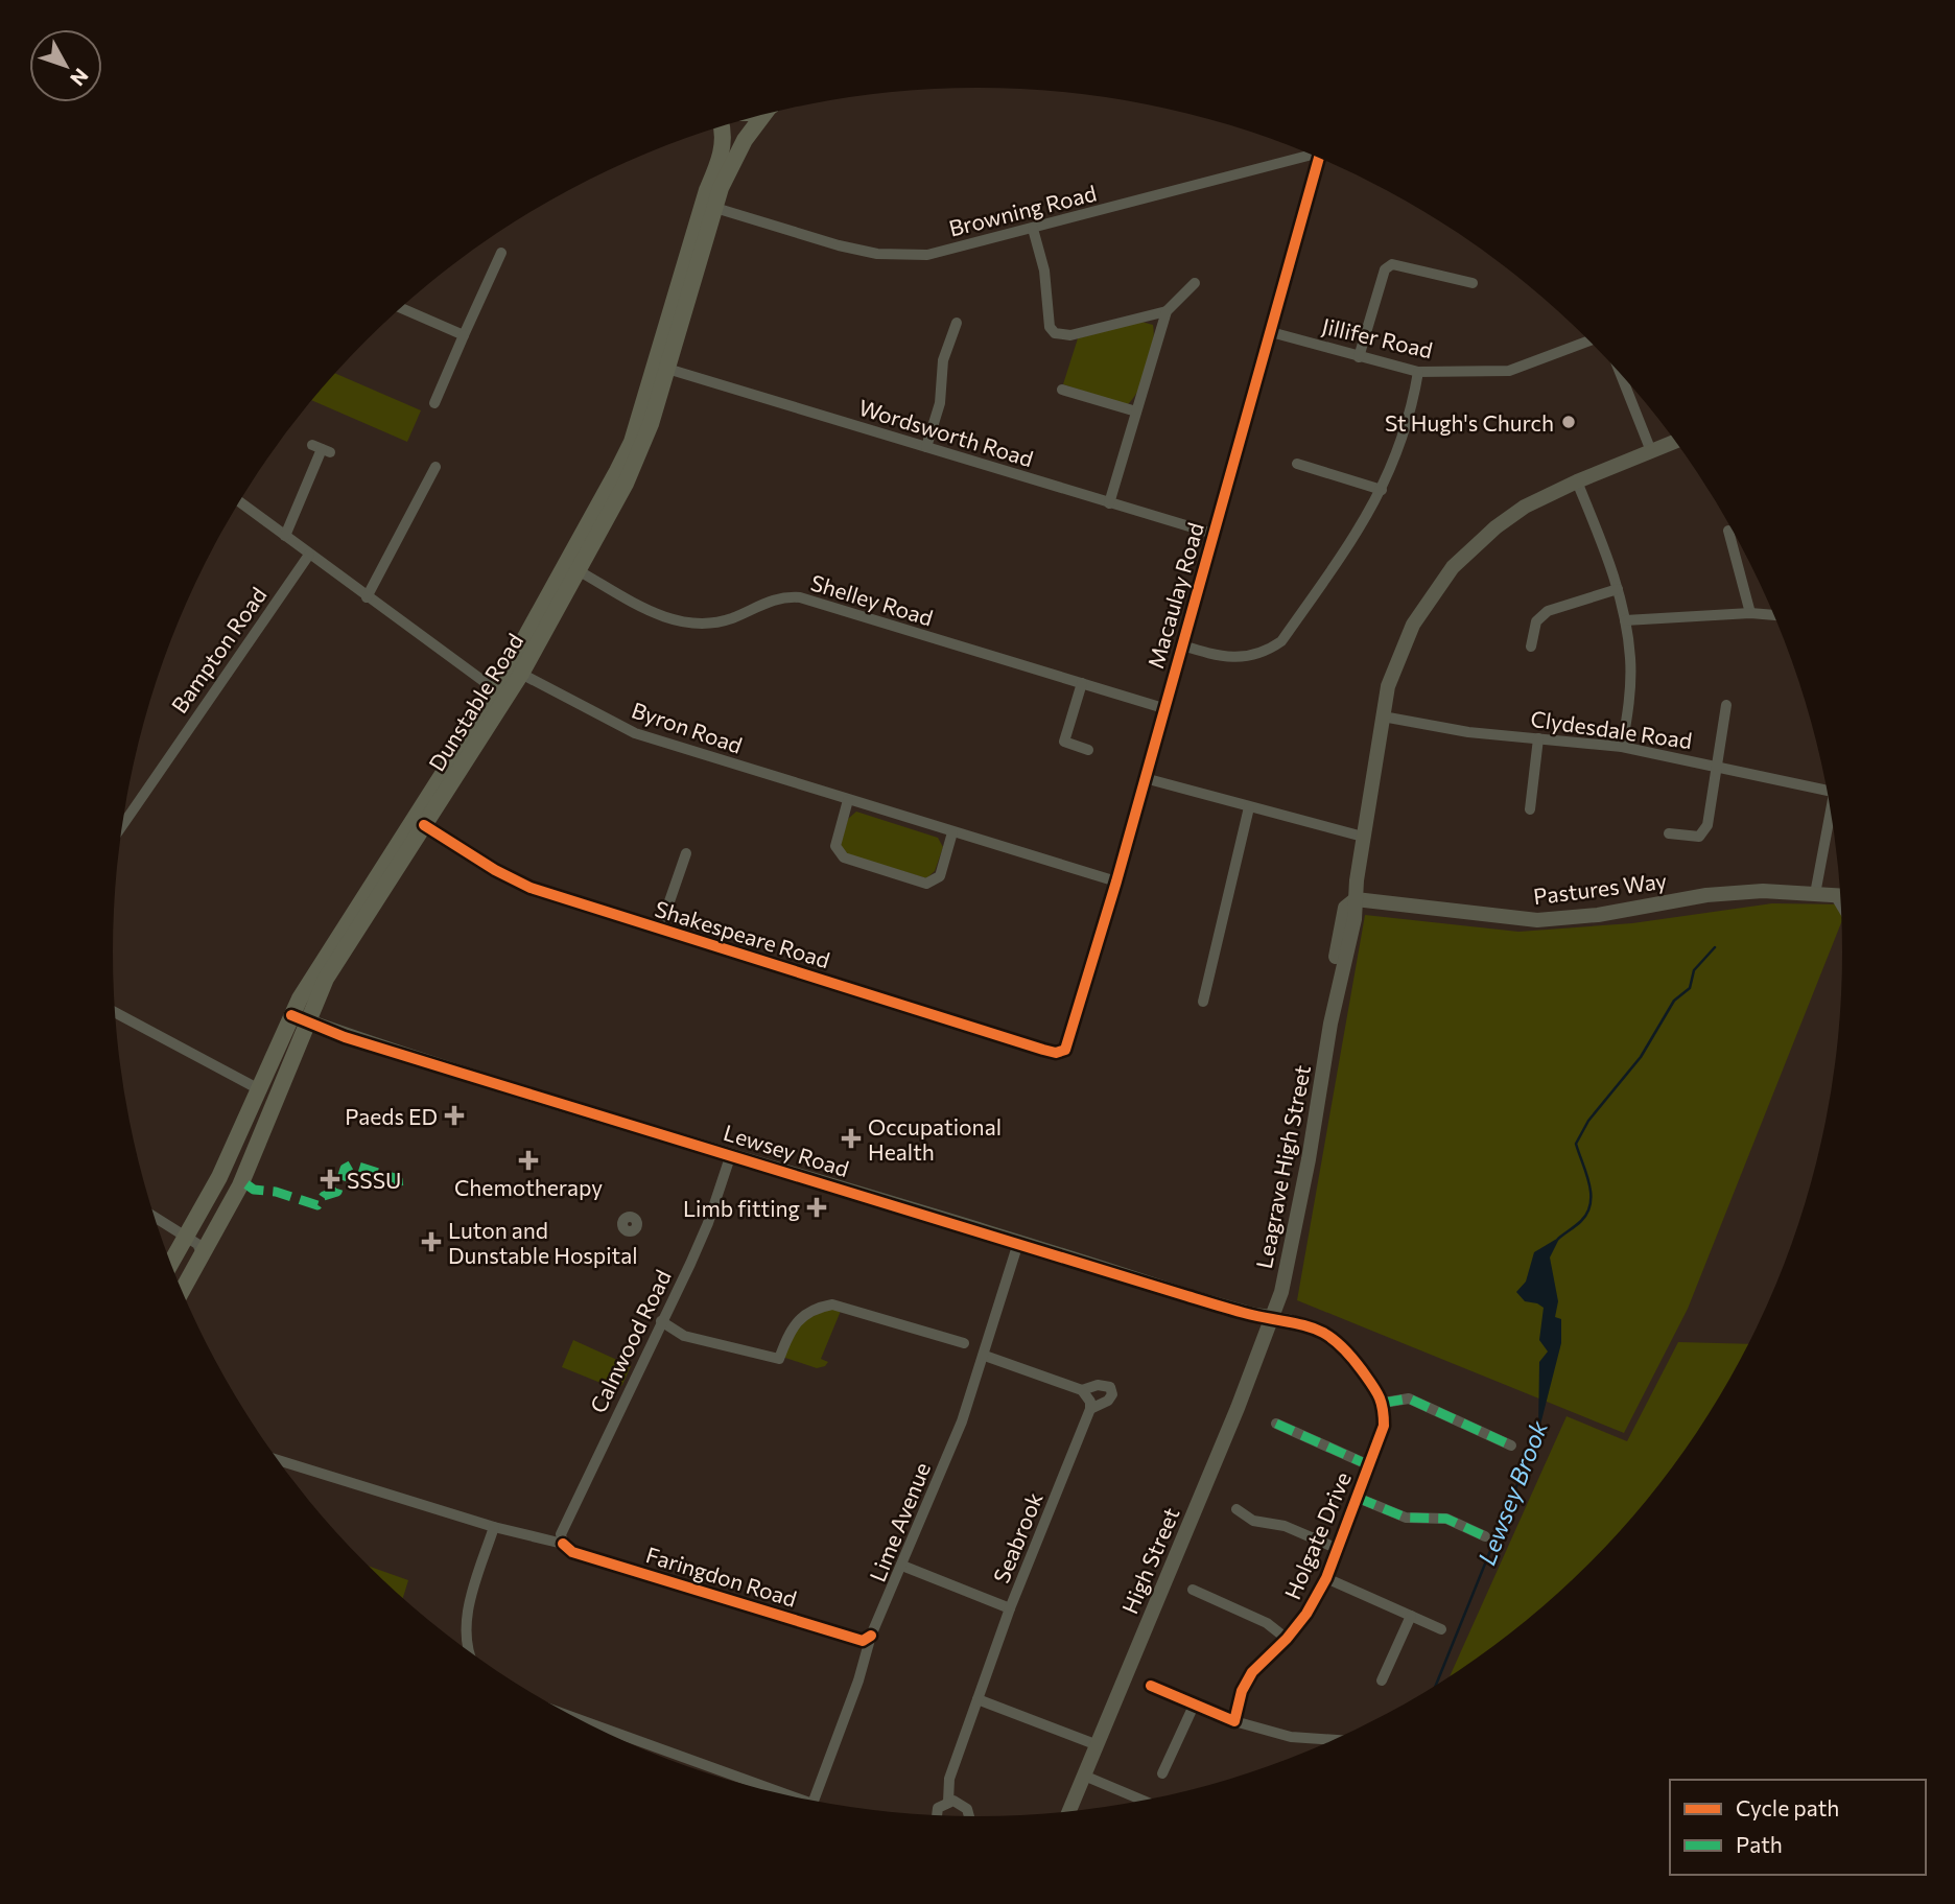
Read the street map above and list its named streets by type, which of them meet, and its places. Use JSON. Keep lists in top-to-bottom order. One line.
{"streets":{"main road":["Dunstable Road"],"street":["Browning Road","Jillifer Road","Wordsworth Road","Macaulay Road","Shelley Road","Bampton Road","Byron Road","Clydesdale Road","Pastures Way","Shakespeare Road","Lewsey Road","Leagrave High Street","Calnwood Road","Lime Avenue","Holgate Drive","Seabrook","High Street","Faringdon Road"]},"crossings":[["Browning Road","Dunstable Road"],["Jillifer Road","Macaulay Road"],["Wordsworth Road","Macaulay Road"],["Wordsworth Road","Dunstable Road"],["Macaulay Road","Shelley Road"],["Macaulay Road","Byron Road"],["Macaulay Road","Shakespeare Road"],["Shelley Road","Dunstable Road"],["Dunstable Road","Byron Road"],["Dunstable Road","Shakespeare Road"],["Dunstable Road","Lewsey Road"],["Clydesdale Road","Leagrave High Street"],["Pastures Way","Leagrave High Street"],["Lewsey Road","Leagrave High Street"],["Lewsey Road","Calnwood Road"],["Lewsey Road","Lime Avenue"],["Lewsey Road","High Street"],["Leagrave High Street","High Street"],["Calnwood Road","Faringdon Road"],["Lime Avenue","Faringdon Road"]],"water":["Lewsey Brook"],"places":{"other":["St Hugh's Church"],"health":["Paeds ED","Occupational Health","Chemotherapy","SSSU","Limb fitting","Luton and Dunstable Hospital"]},"legend":["Cycle path","Path"],"north":"bottom right"}
